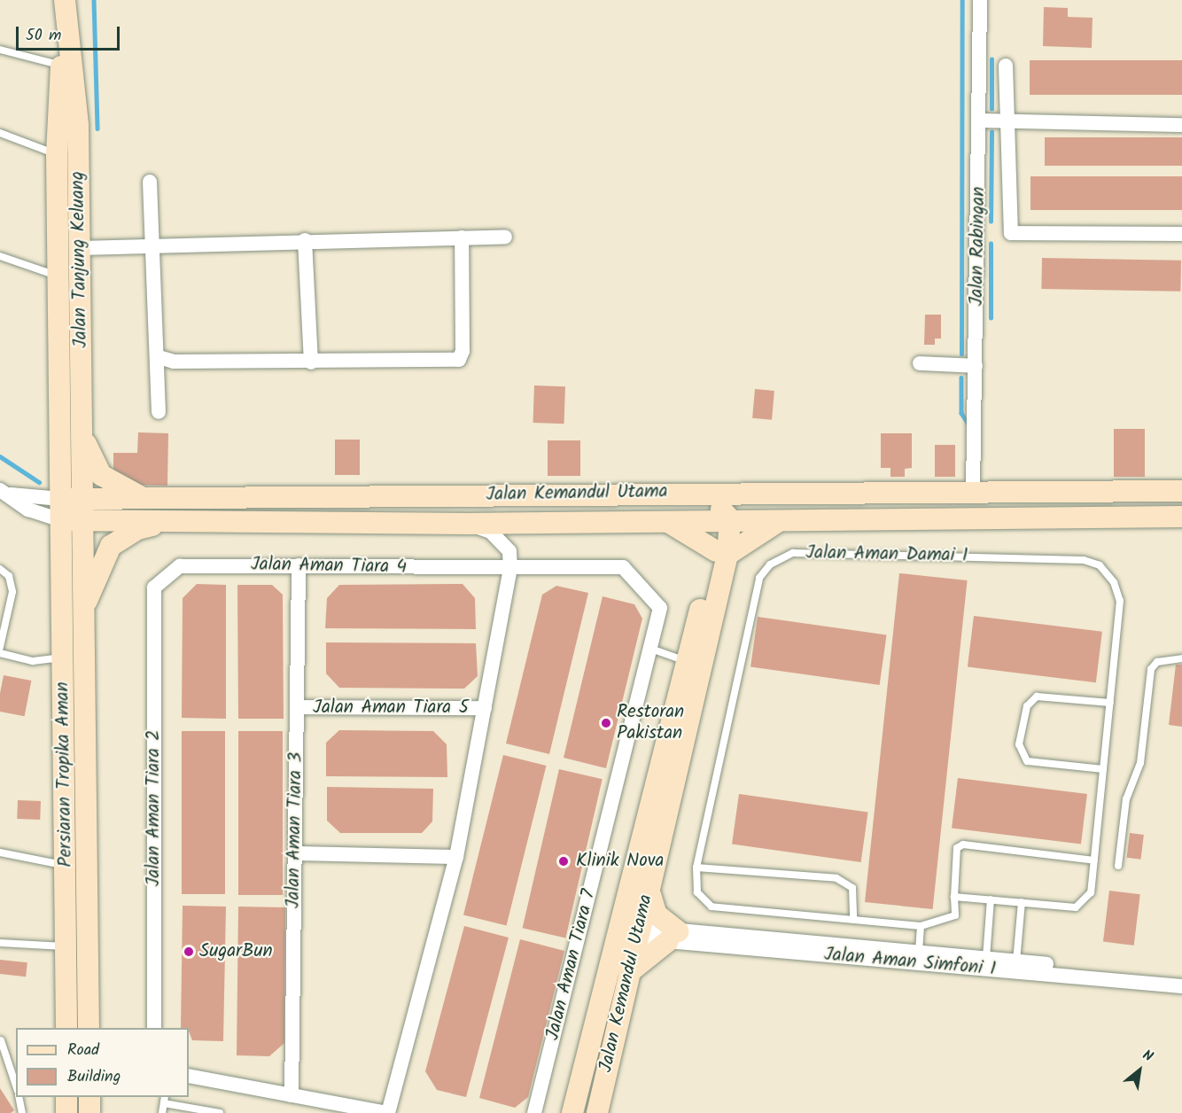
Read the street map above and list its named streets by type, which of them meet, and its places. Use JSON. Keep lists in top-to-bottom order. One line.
{"streets":{"street":["Jalan Rabingan","Jalan Tanjung Keluang","Jalan Kemandul Utama","Jalan Aman Tiara 4","Jalan Aman Tiara 5","Persiaran Tropika Aman","Jalan Aman Tiara 2","Jalan Aman Tiara 3","Jalan Aman Simfoni 1","Jalan Aman Tiara 7"],"lane":["Jalan Aman Damai 1"]},"crossings":[["Jalan Tanjung Keluang","Jalan Kemandul Utama"],["Jalan Tanjung Keluang","Persiaran Tropika Aman"],["Jalan Kemandul Utama","Persiaran Tropika Aman"],["Jalan Kemandul Utama","Jalan Aman Simfoni 1"],["Jalan Aman Tiara 4","Jalan Aman Tiara 2"],["Jalan Aman Tiara 4","Jalan Aman Tiara 3"],["Jalan Aman Tiara 4","Jalan Aman Tiara 7"],["Jalan Aman Tiara 5","Jalan Aman Tiara 3"]],"places":["Restoran Pakistan","Klinik Nova","SugarBun"],"legend":["Road","Building"],"scale_bar":"50 m","north":"top right"}
